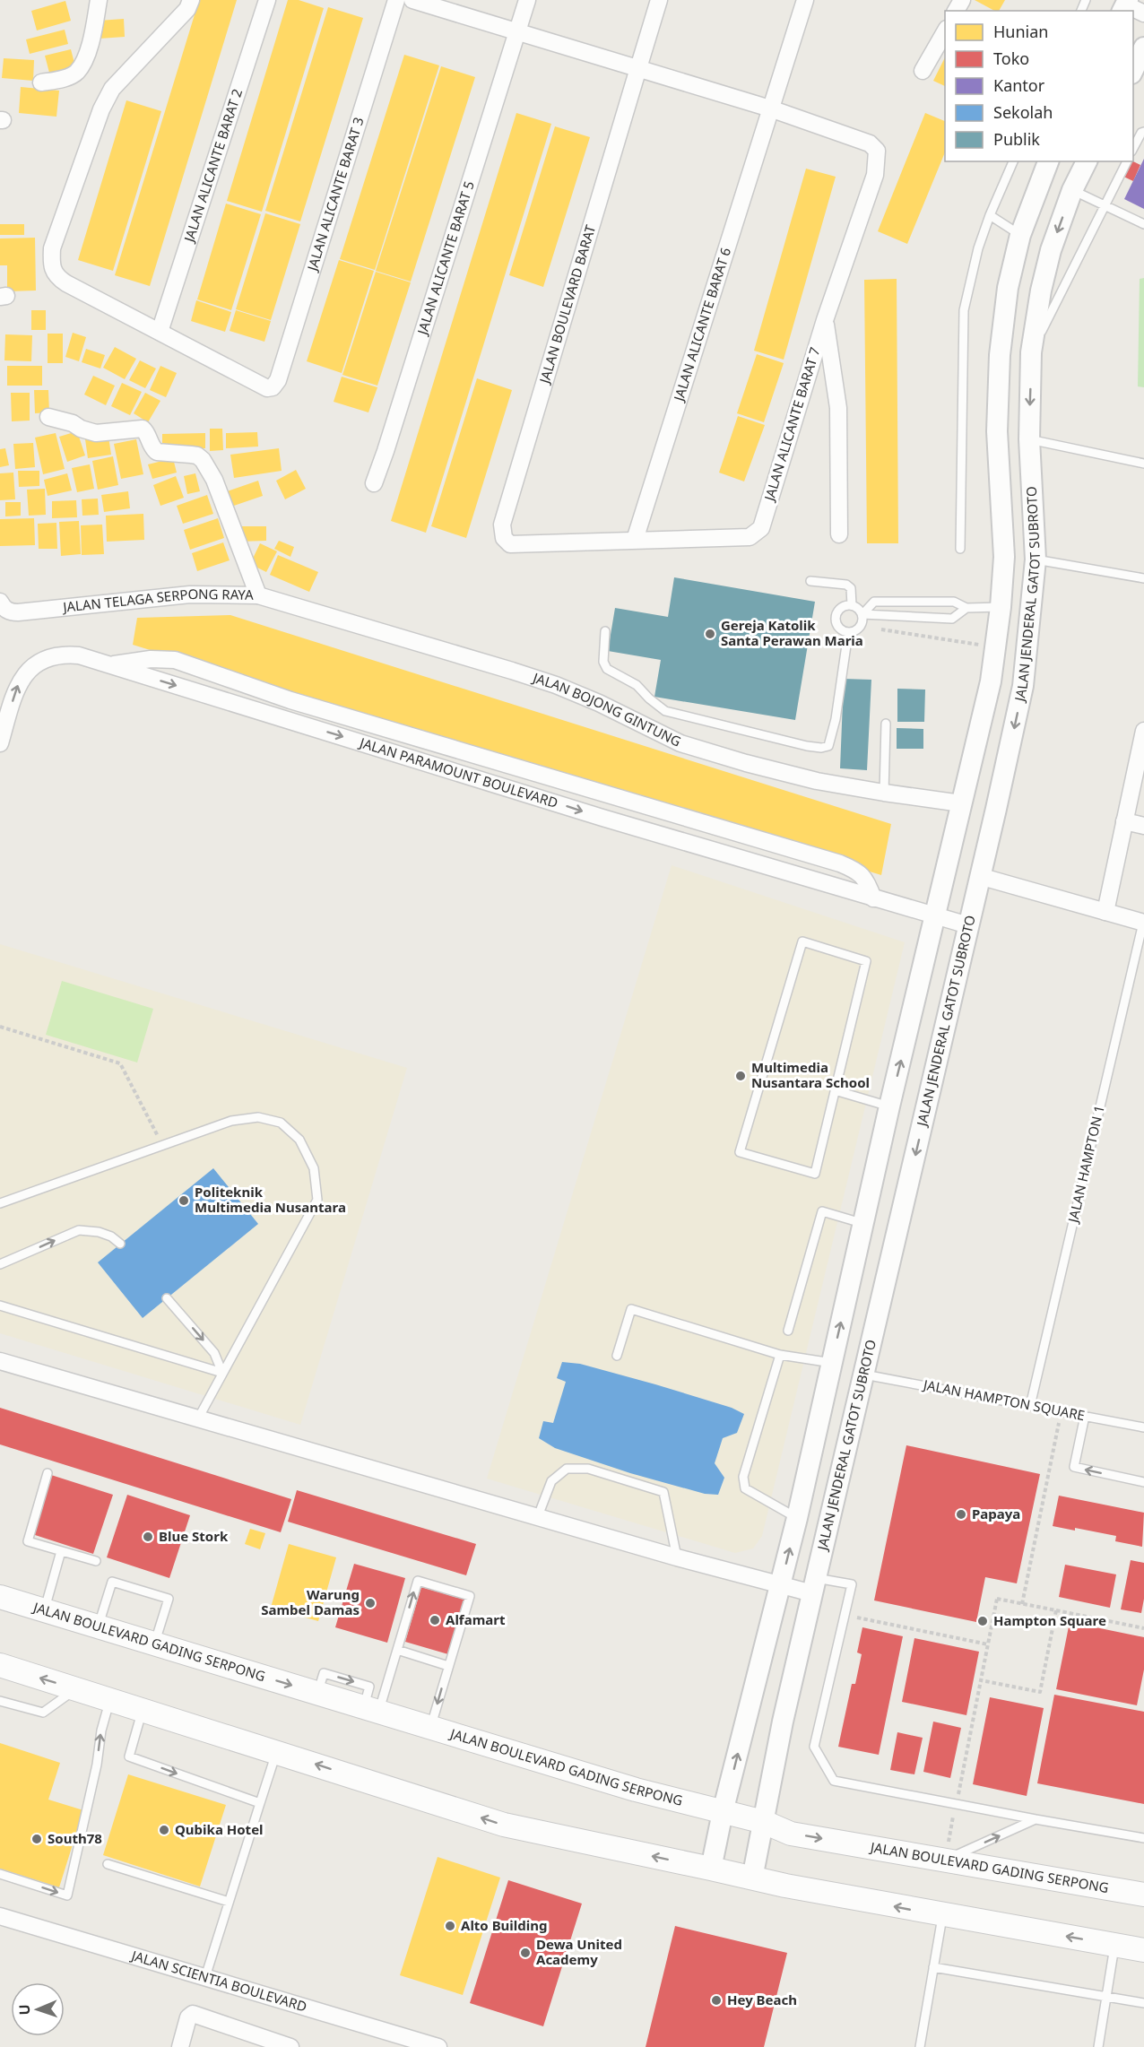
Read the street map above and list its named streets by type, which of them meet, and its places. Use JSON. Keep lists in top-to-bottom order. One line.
{"streets":{"main road":["JALAN BOULEVARD GADING SERPONG"],"street":["JALAN ALICANTE BARAT 2","JALAN ALICANTE BARAT 3","JALAN ALICANTE BARAT 5","JALAN BOULEVARD BARAT","JALAN ALICANTE BARAT 6","JALAN ALICANTE BARAT 7","JALAN JENDERAL GATOT SUBROTO","JALAN TELAGA SERPONG RAYA","JALAN BOJONG GINTUNG","JALAN PARAMOUNT BOULEVARD","JALAN SCIENTIA BOULEVARD"],"lane":["JALAN HAMPTON 1","JALAN HAMPTON SQUARE"]},"crossings":[["JALAN ALICANTE BARAT 2","JALAN ALICANTE BARAT 3"],["JALAN BOULEVARD BARAT","JALAN ALICANTE BARAT 6"],["JALAN BOULEVARD BARAT","JALAN ALICANTE BARAT 7"],["JALAN ALICANTE BARAT 6","JALAN ALICANTE BARAT 7"],["JALAN JENDERAL GATOT SUBROTO","JALAN BOJONG GINTUNG"],["JALAN JENDERAL GATOT SUBROTO","JALAN PARAMOUNT BOULEVARD"],["JALAN JENDERAL GATOT SUBROTO","JALAN HAMPTON SQUARE"],["JALAN JENDERAL GATOT SUBROTO","JALAN BOULEVARD GADING SERPONG"],["JALAN TELAGA SERPONG RAYA","JALAN BOJONG GINTUNG"],["JALAN HAMPTON 1","JALAN HAMPTON SQUARE"]],"places":["Gereja Katolik Santa Perawan Maria","Multimedia Nusantara School","Politeknik Multimedia Nusantara","Papaya","Blue Stork","Warung Sambel Damas","Alfamart","Hampton Square","Qubika Hotel","South78","Alto Building","Dewa United Academy","Hey Beach"],"legend":["Hunian","Toko","Kantor","Sekolah","Publik"],"north":"left"}
